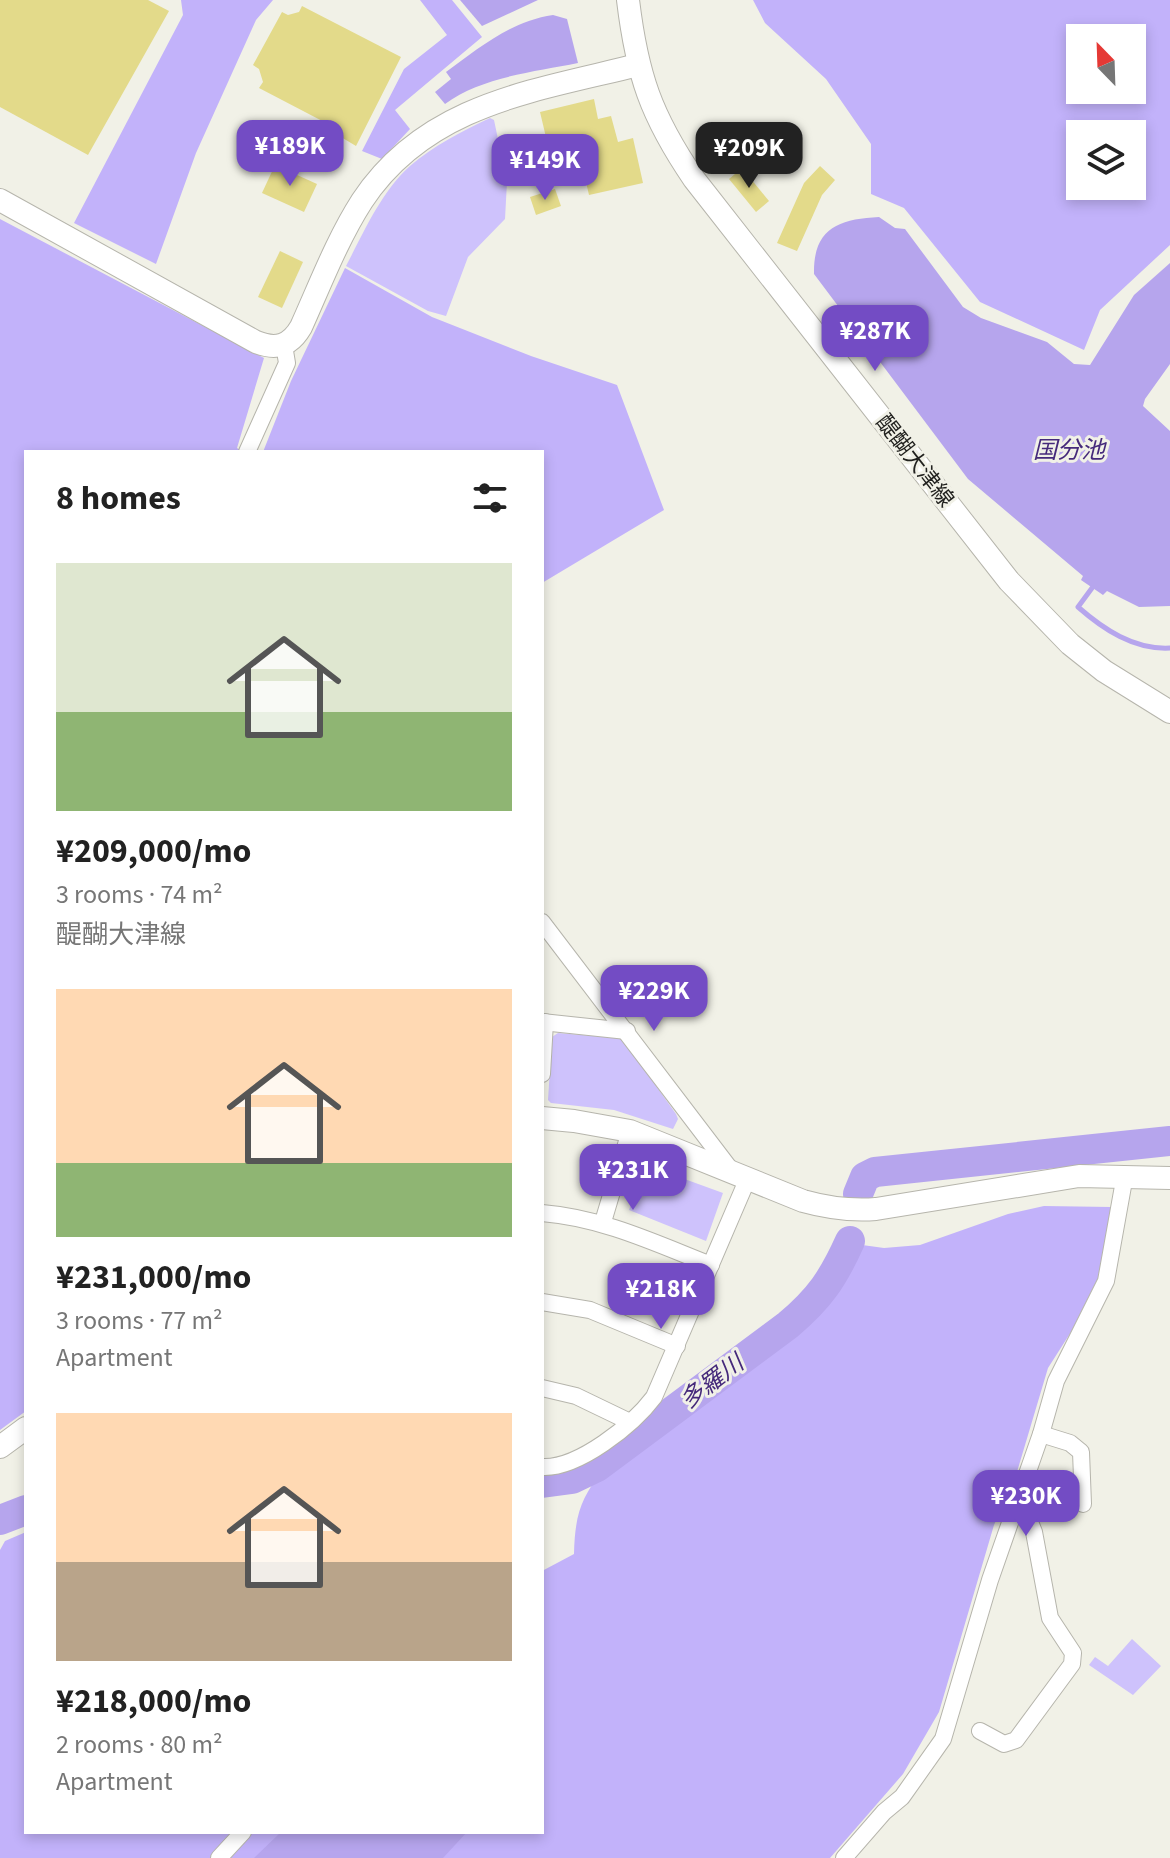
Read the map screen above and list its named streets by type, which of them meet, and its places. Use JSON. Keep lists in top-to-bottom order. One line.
{"streets":{"street":["醍醐大津線"]},"water":["国分池","多羅川"],"north":"top left","page":{"price":["¥189K","¥209K","¥149K","¥287K","¥229K","¥231K","¥218K","¥230K"],"heading":"8 homes","list":[{"name":"¥209,000/mo","note":"3 rooms · 74 m² · 醍醐大津線"},{"name":"¥231,000/mo","note":"3 rooms · 77 m² · Apartment"},{"name":"¥218,000/mo","note":"2 rooms · 80 m² · Apartment"}]}}
